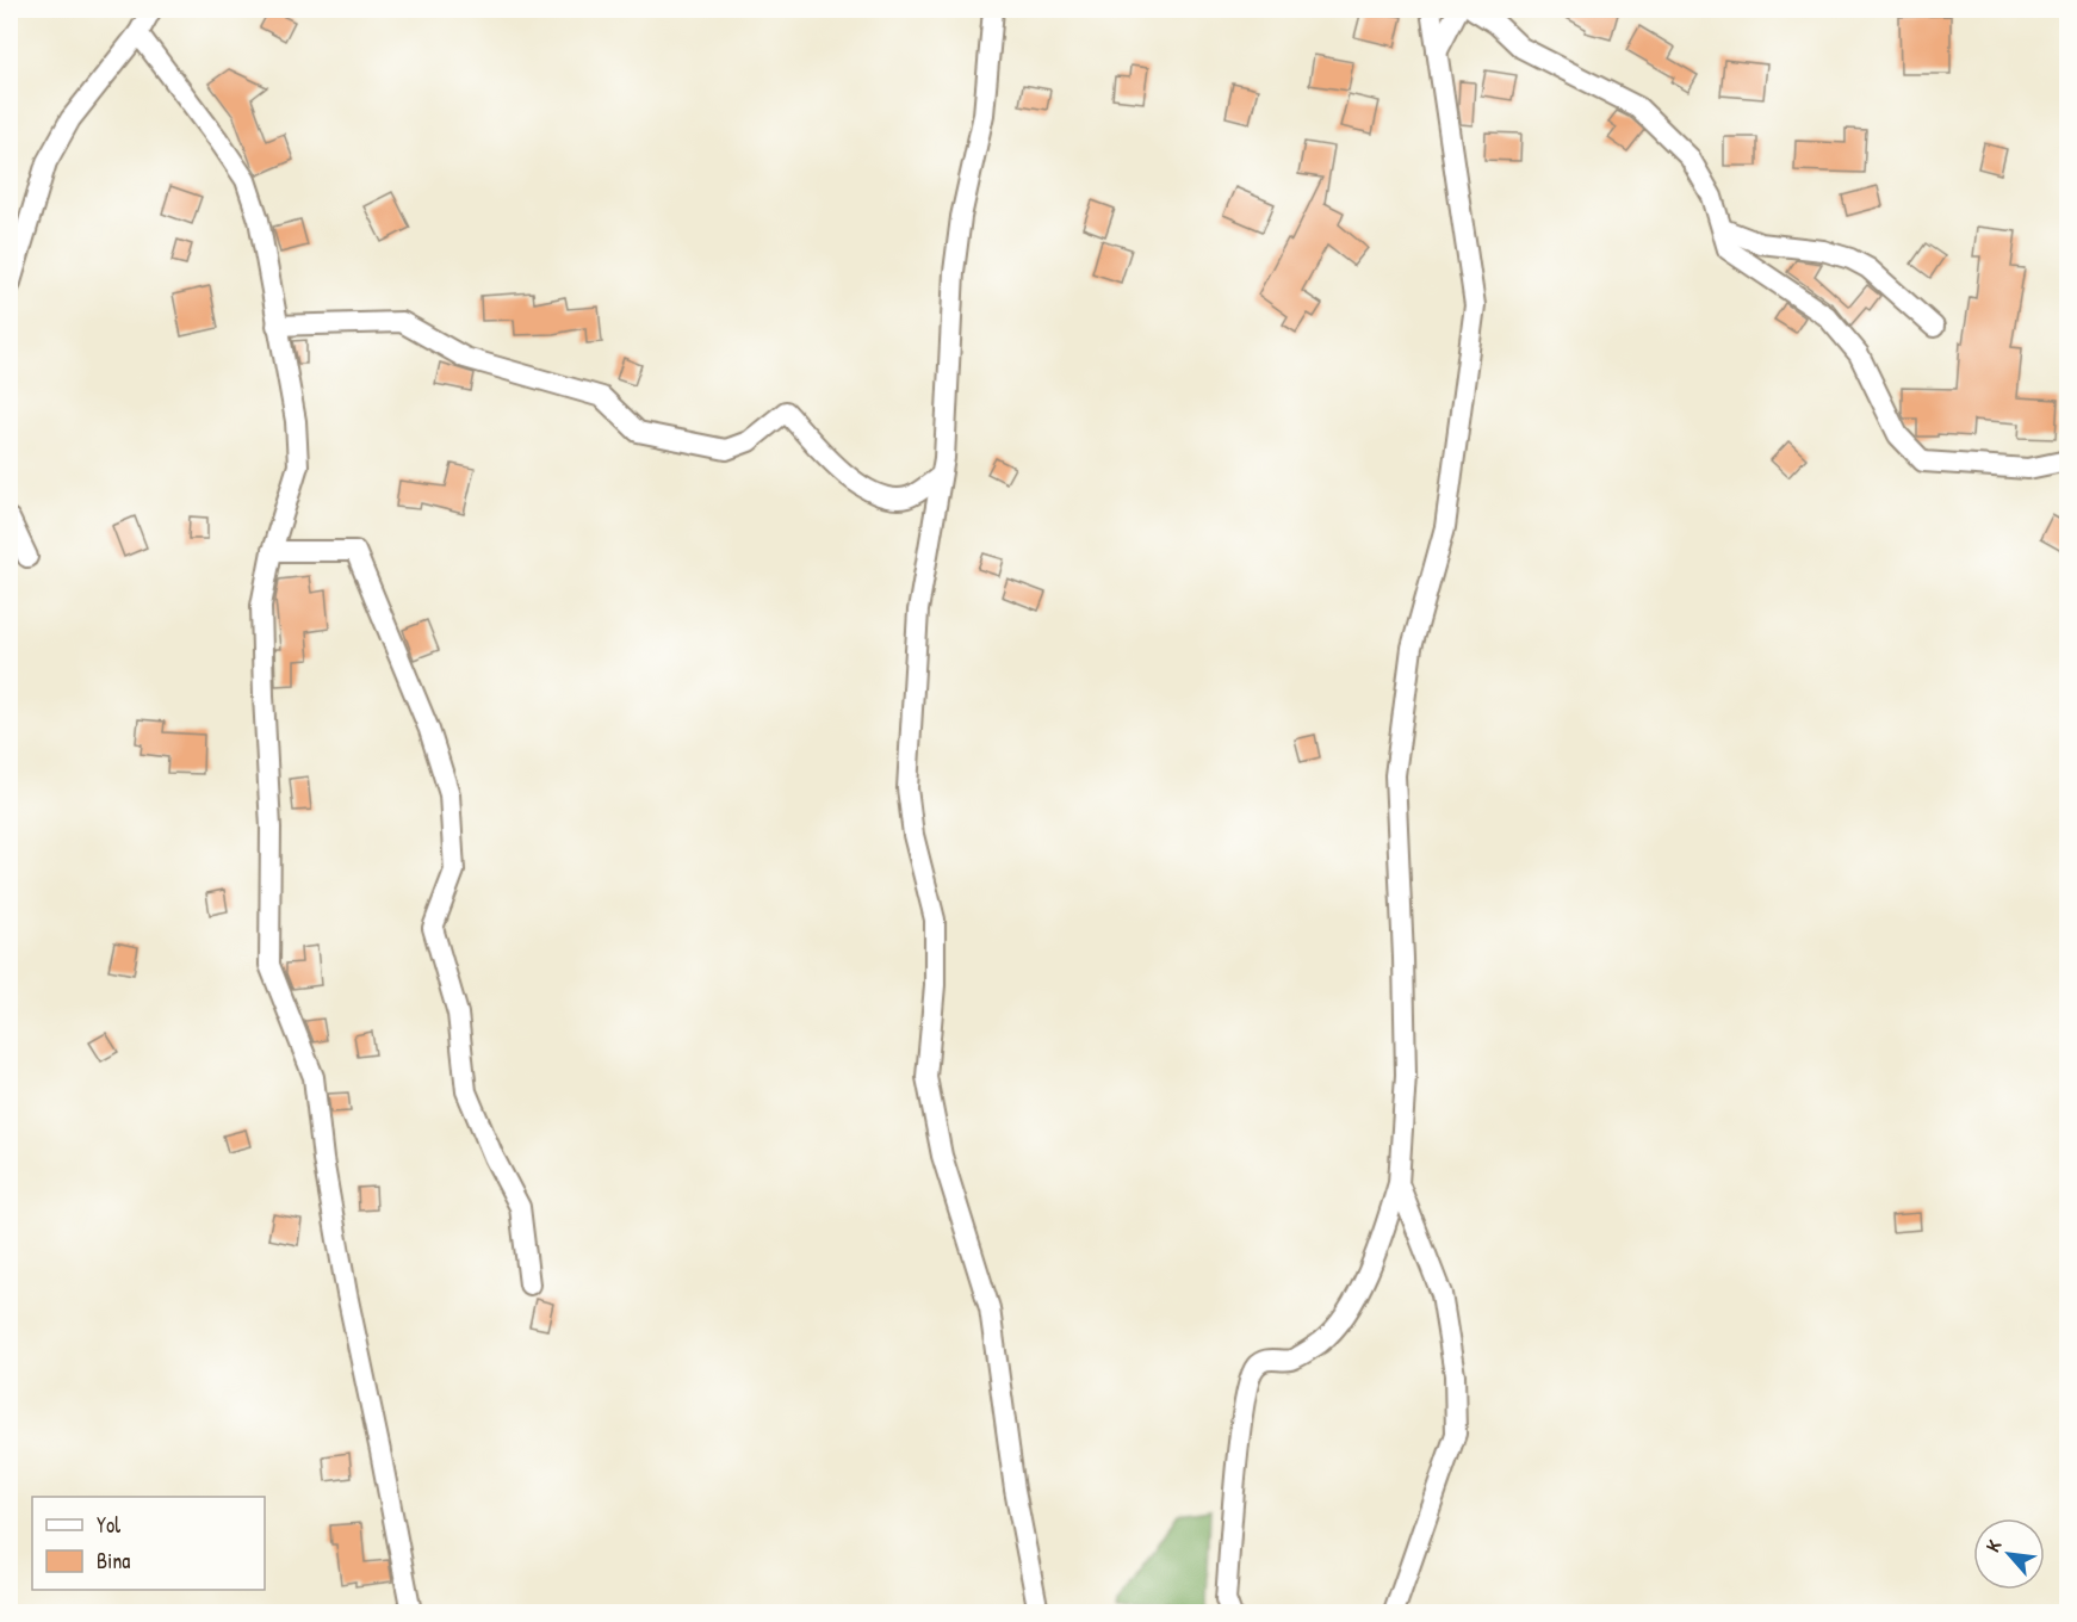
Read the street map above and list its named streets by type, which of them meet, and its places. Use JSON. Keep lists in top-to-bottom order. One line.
{"legend":["Yol","Bina"],"north":"top left"}
